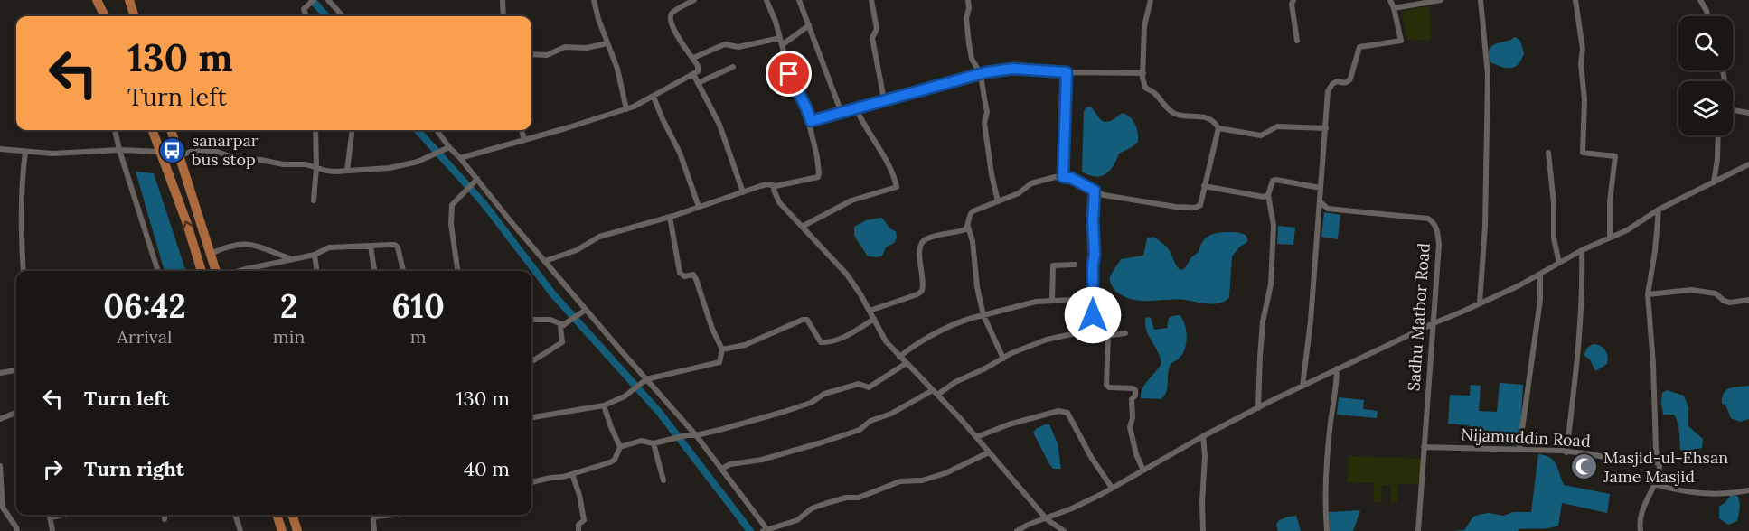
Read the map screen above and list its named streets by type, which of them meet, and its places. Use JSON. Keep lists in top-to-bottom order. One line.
{"streets":{"street":["Sadhu Matbor Road","Nijamuddin Road"]},"crossings":[["Sadhu Matbor Road","Nijamuddin Road"]],"places":{"bus stop":["sanarpar bus stop"],"mosque":["Masjid-ul-Ehsan Jame Masjid"]},"page":{"turn":["130 m","Turn left"],"eta":["06:42","Arrival","2","min","610","m"],"list":[{"name":"Turn left","value":"130 m"},{"name":"Turn right","value":"40 m"}]}}
